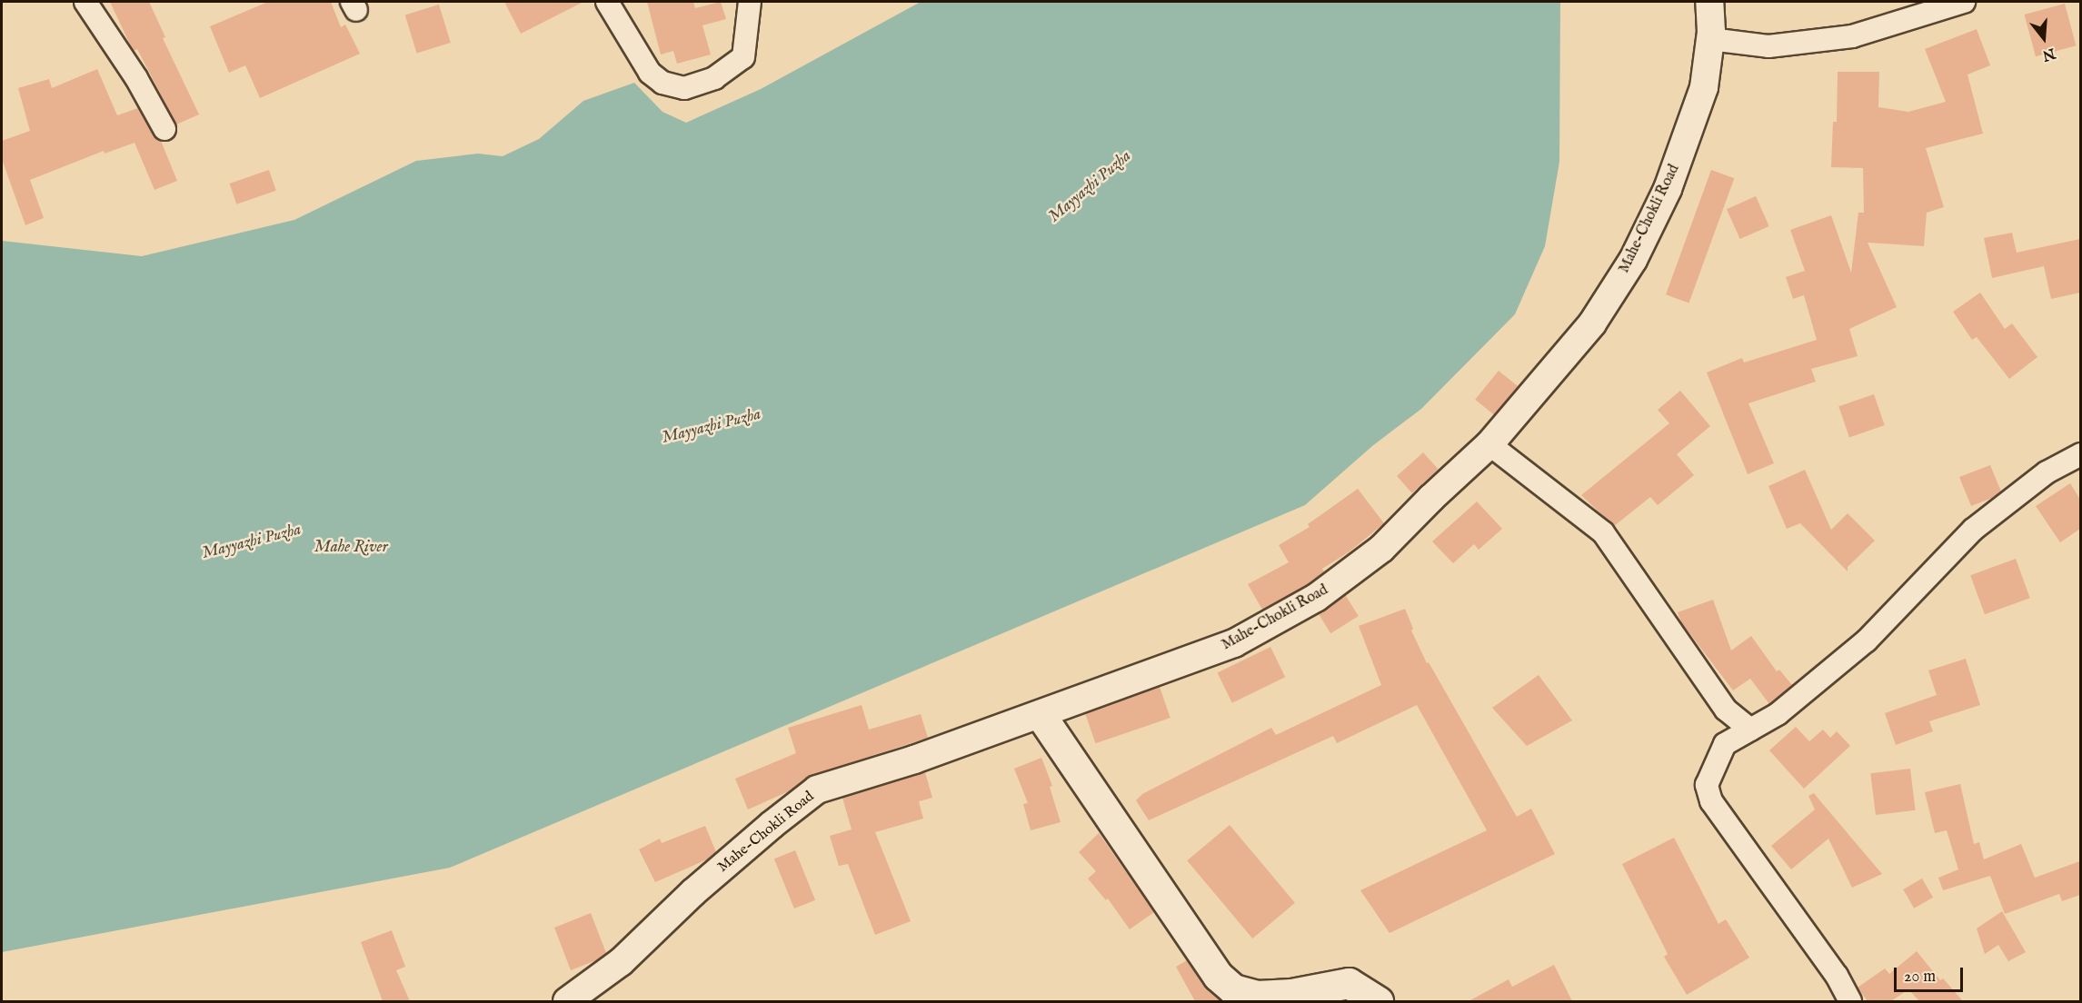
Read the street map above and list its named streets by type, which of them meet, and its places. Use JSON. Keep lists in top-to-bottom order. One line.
{"streets":{"street":["Mahe-Chokli Road"]},"water":["Mayyazhi Puzha","Mahe River"],"scale_bar":"20 m","north":"bottom"}
